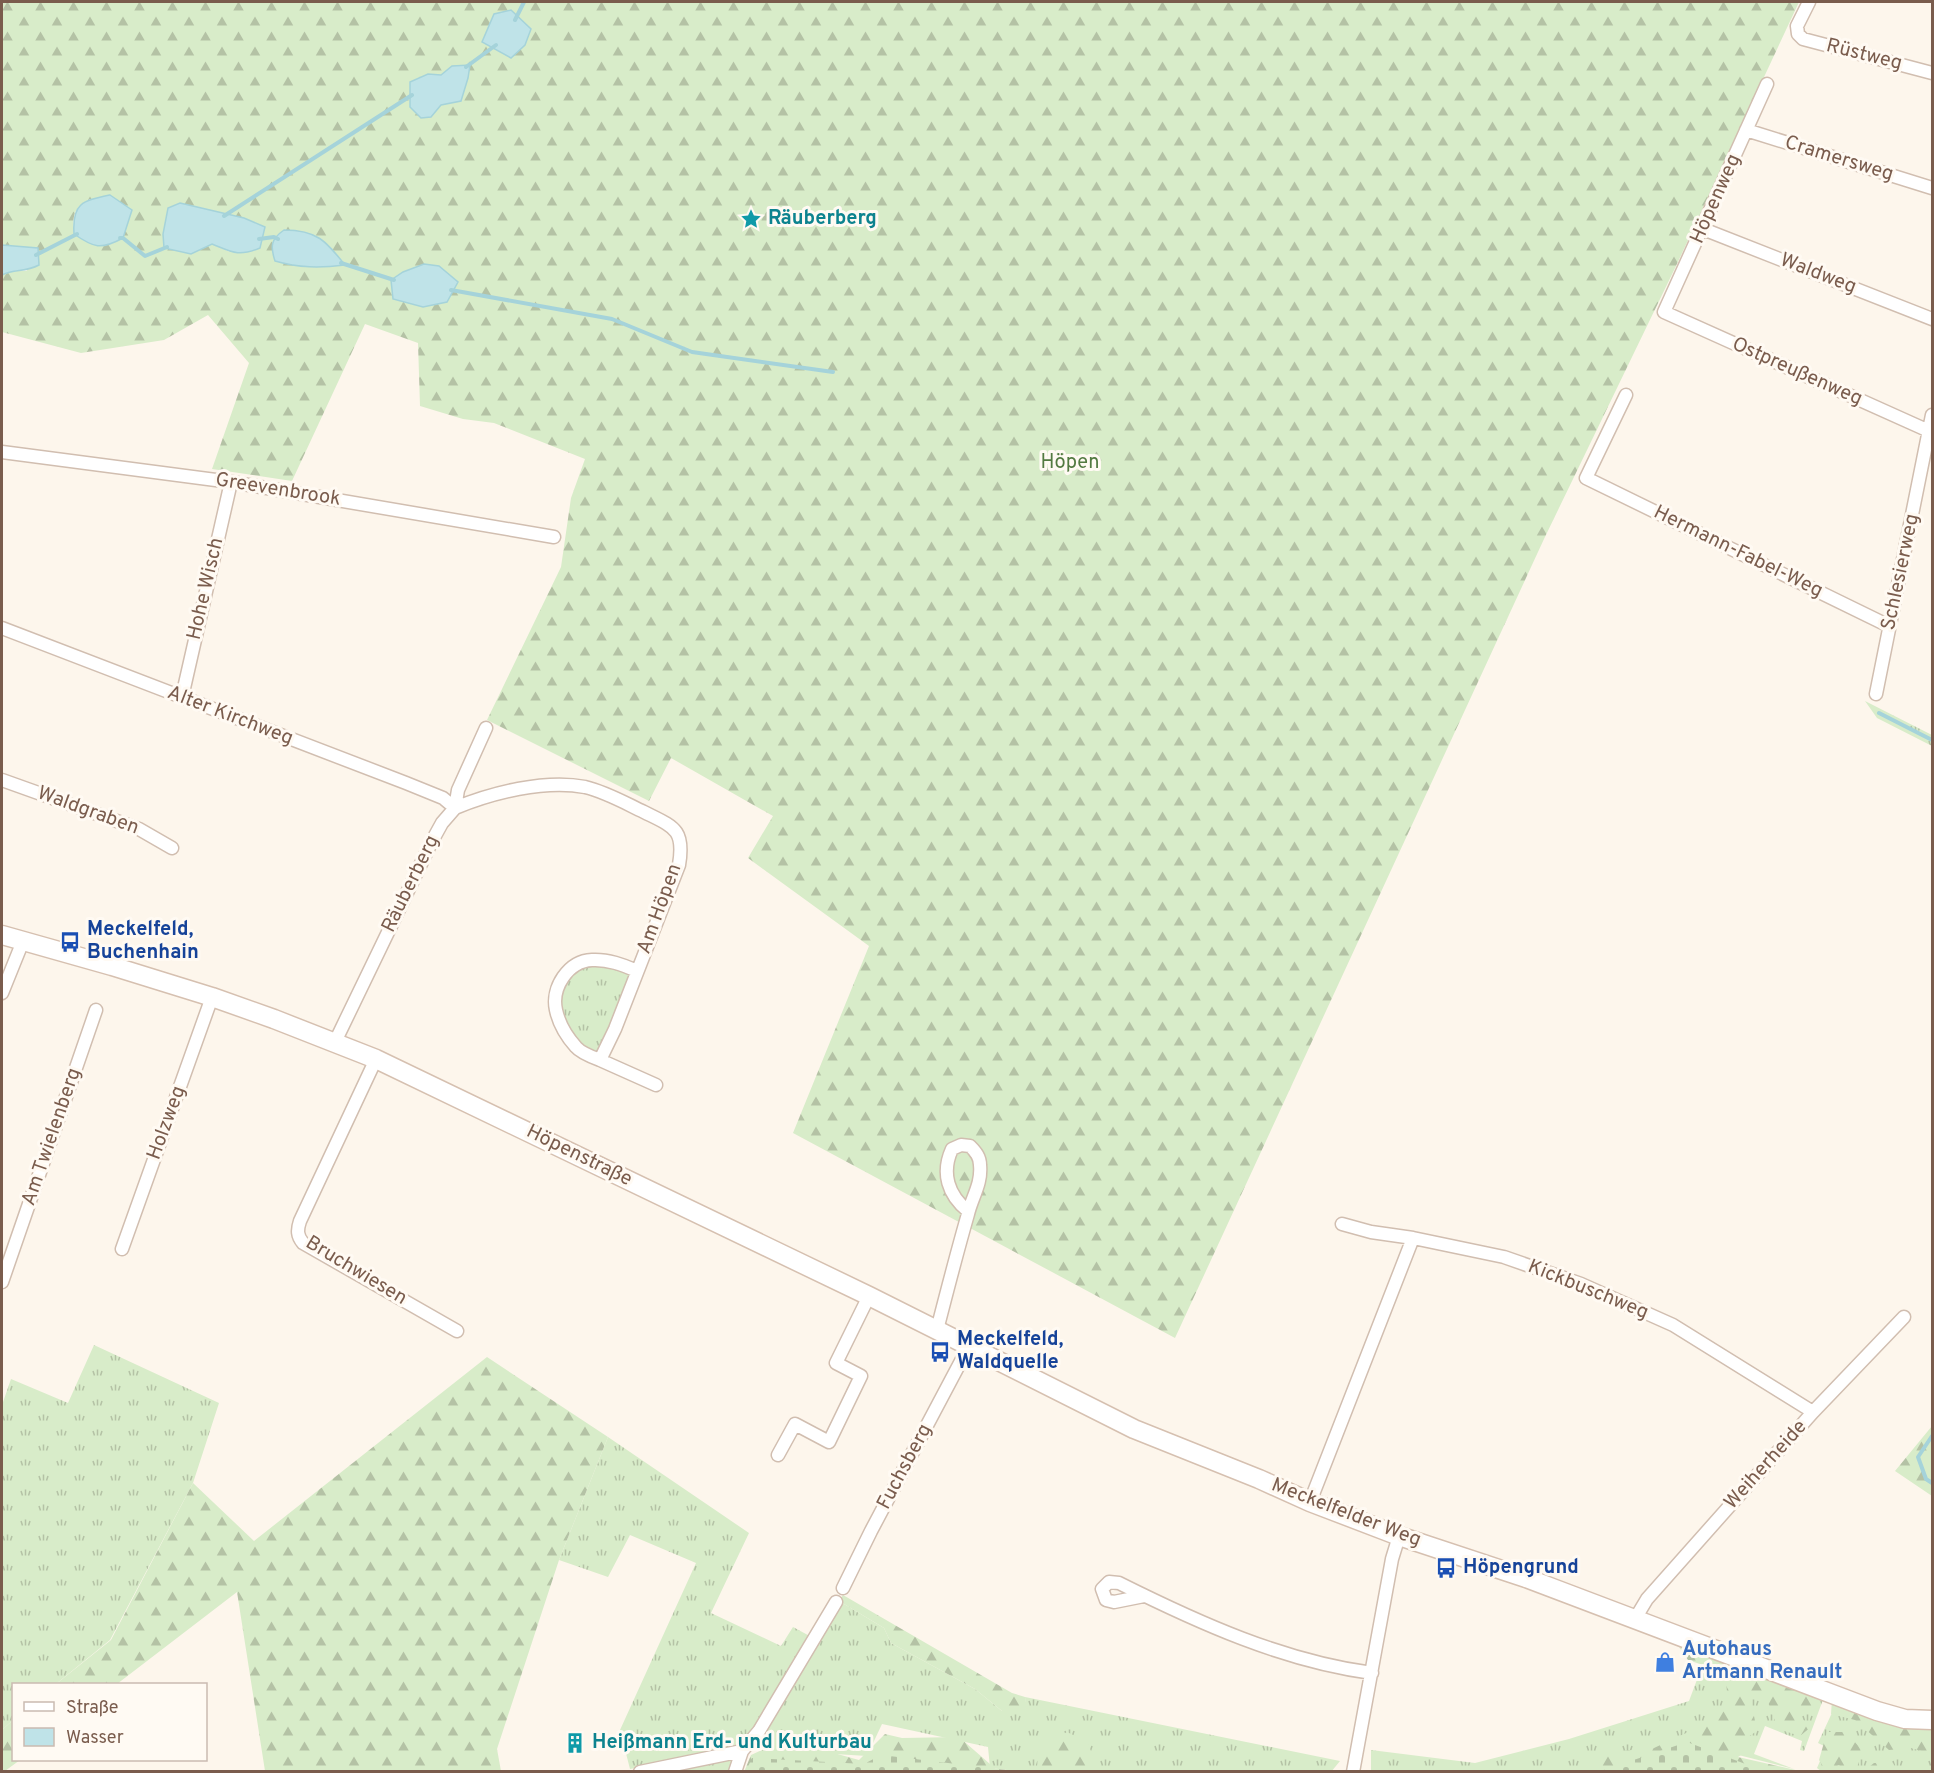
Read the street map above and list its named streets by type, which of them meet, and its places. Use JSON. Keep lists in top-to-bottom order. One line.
{"streets":{"main road":["Höpenstraße","Meckelfelder Weg"],"street":["Rüstweg","Cramersweg","Höpenweg","Waldweg","Ostpreußenweg","Greevenbrook","Hermann-Fabel-Weg","Schlesierweg","Hohe Wisch","Alter Kirchweg","Waldgraben","Räuberberg","Am Höpen","Holzweg","Am Twielenberg","Bruchwiesen","Kickbuschweg","Weiherheide","Fuchsberg"]},"crossings":[["Cramersweg","Höpenweg"],["Höpenweg","Waldweg"],["Höpenweg","Ostpreußenweg"],["Ostpreußenweg","Schlesierweg"],["Greevenbrook","Hohe Wisch"],["Hermann-Fabel-Weg","Schlesierweg"],["Hohe Wisch","Alter Kirchweg"],["Alter Kirchweg","Räuberberg"],["Alter Kirchweg","Am Höpen"],["Räuberberg","Am Höpen"],["Räuberberg","Höpenstraße"],["Holzweg","Höpenstraße"],["Höpenstraße","Bruchwiesen"],["Höpenstraße","Fuchsberg"],["Höpenstraße","Meckelfelder Weg"],["Kickbuschweg","Weiherheide"],["Weiherheide","Meckelfelder Weg"]],"parks":["Höpen"],"places":{"place":["Räuberberg"],"bus stop":["Meckelfeld, Buchenhain","Meckelfeld, Waldquelle","Höpengrund"],"shop":["Autohaus Artmann Renault"],"building":["Heißmann Erd- und Kulturbau"]},"legend":["Straße","Wasser"]}
